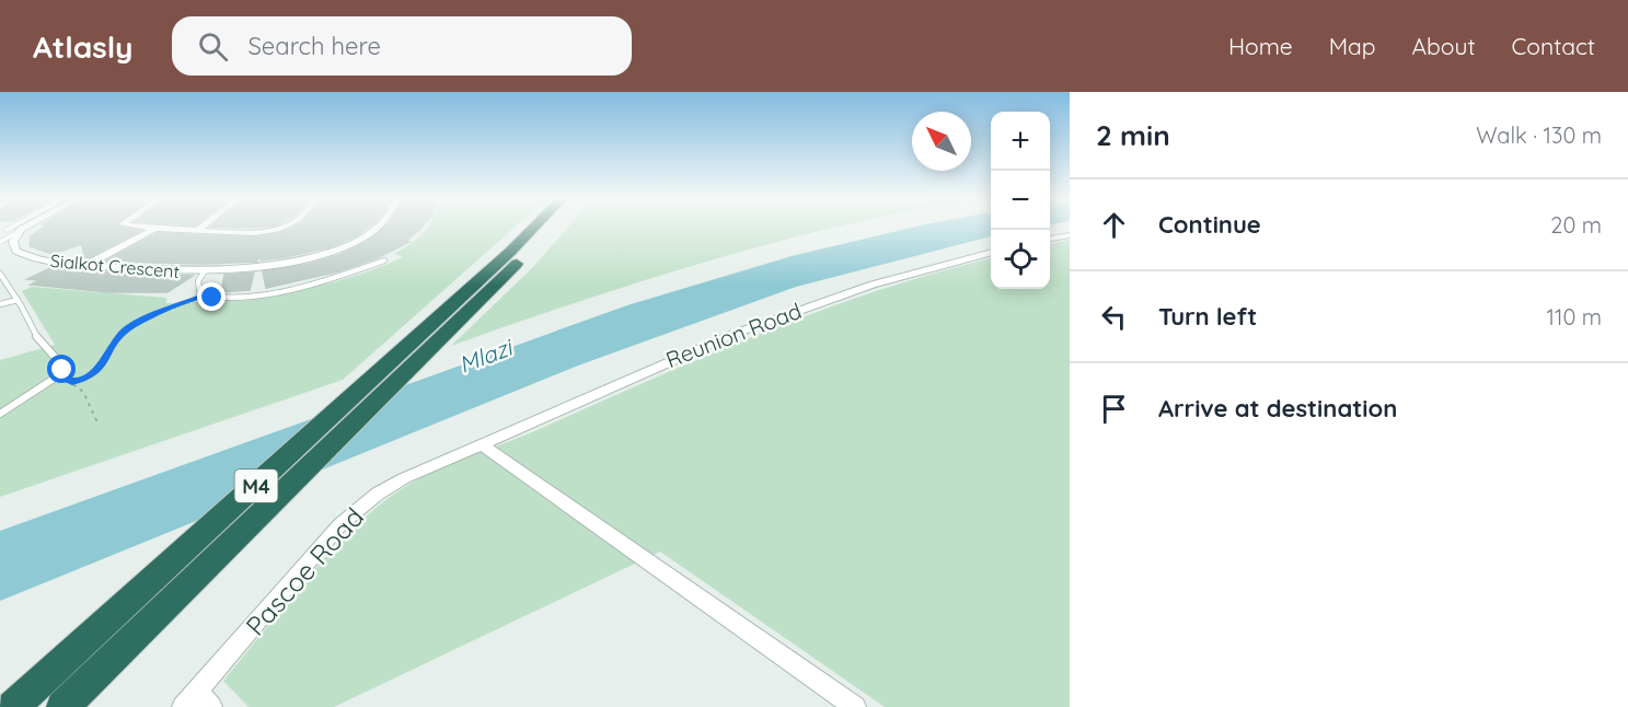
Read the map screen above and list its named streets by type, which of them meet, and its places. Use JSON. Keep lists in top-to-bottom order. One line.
{"streets":{"highway":["M4"],"street":["Sialkot Crescent","Reunion Road","Pascoe Road"]},"crossings":[["Reunion Road","Pascoe Road"]],"water":["Mlazi"],"north":"top left","page":{"header":"Atlasly","search":"Search here","nav":["Home","Map","About","Contact"],"heading":["2 min","Walk · 130 m"],"map_buttons":["+","−"],"list":[["Continue","20 m"],["Turn left","110 m"],"Arrive at destination"]}}
